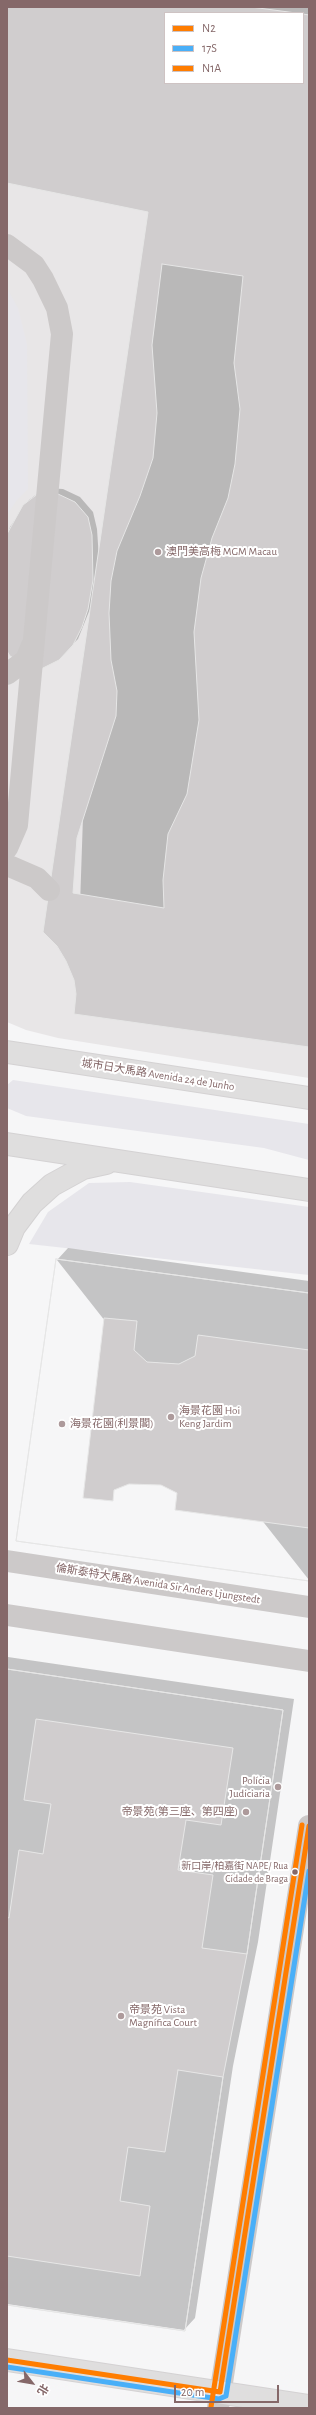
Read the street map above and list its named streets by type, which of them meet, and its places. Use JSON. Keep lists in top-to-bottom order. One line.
{"streets":{"main road":["城市日大馬路 Avenida 24 de Junho"],"street":["倫斯泰特大馬路 Avenida Sir Anders Ljungstedt"]},"places":["澳門美高梅 MGM Macau","海景花園 Hoi Keng Jardim","海景花園(利景閣)","Polícia Judiciaria","帝景苑(第三座、第四座)","新口岸/柏嘉街 NAPE/ Rua Cidade de Braga","帝景苑 Vista Magnífica Court"],"lines":["transit line N1A","transit line N2","transit line 17S"],"legend":["N2","17S","N1A"],"scale_bar":"20 m","north":"bottom right"}
